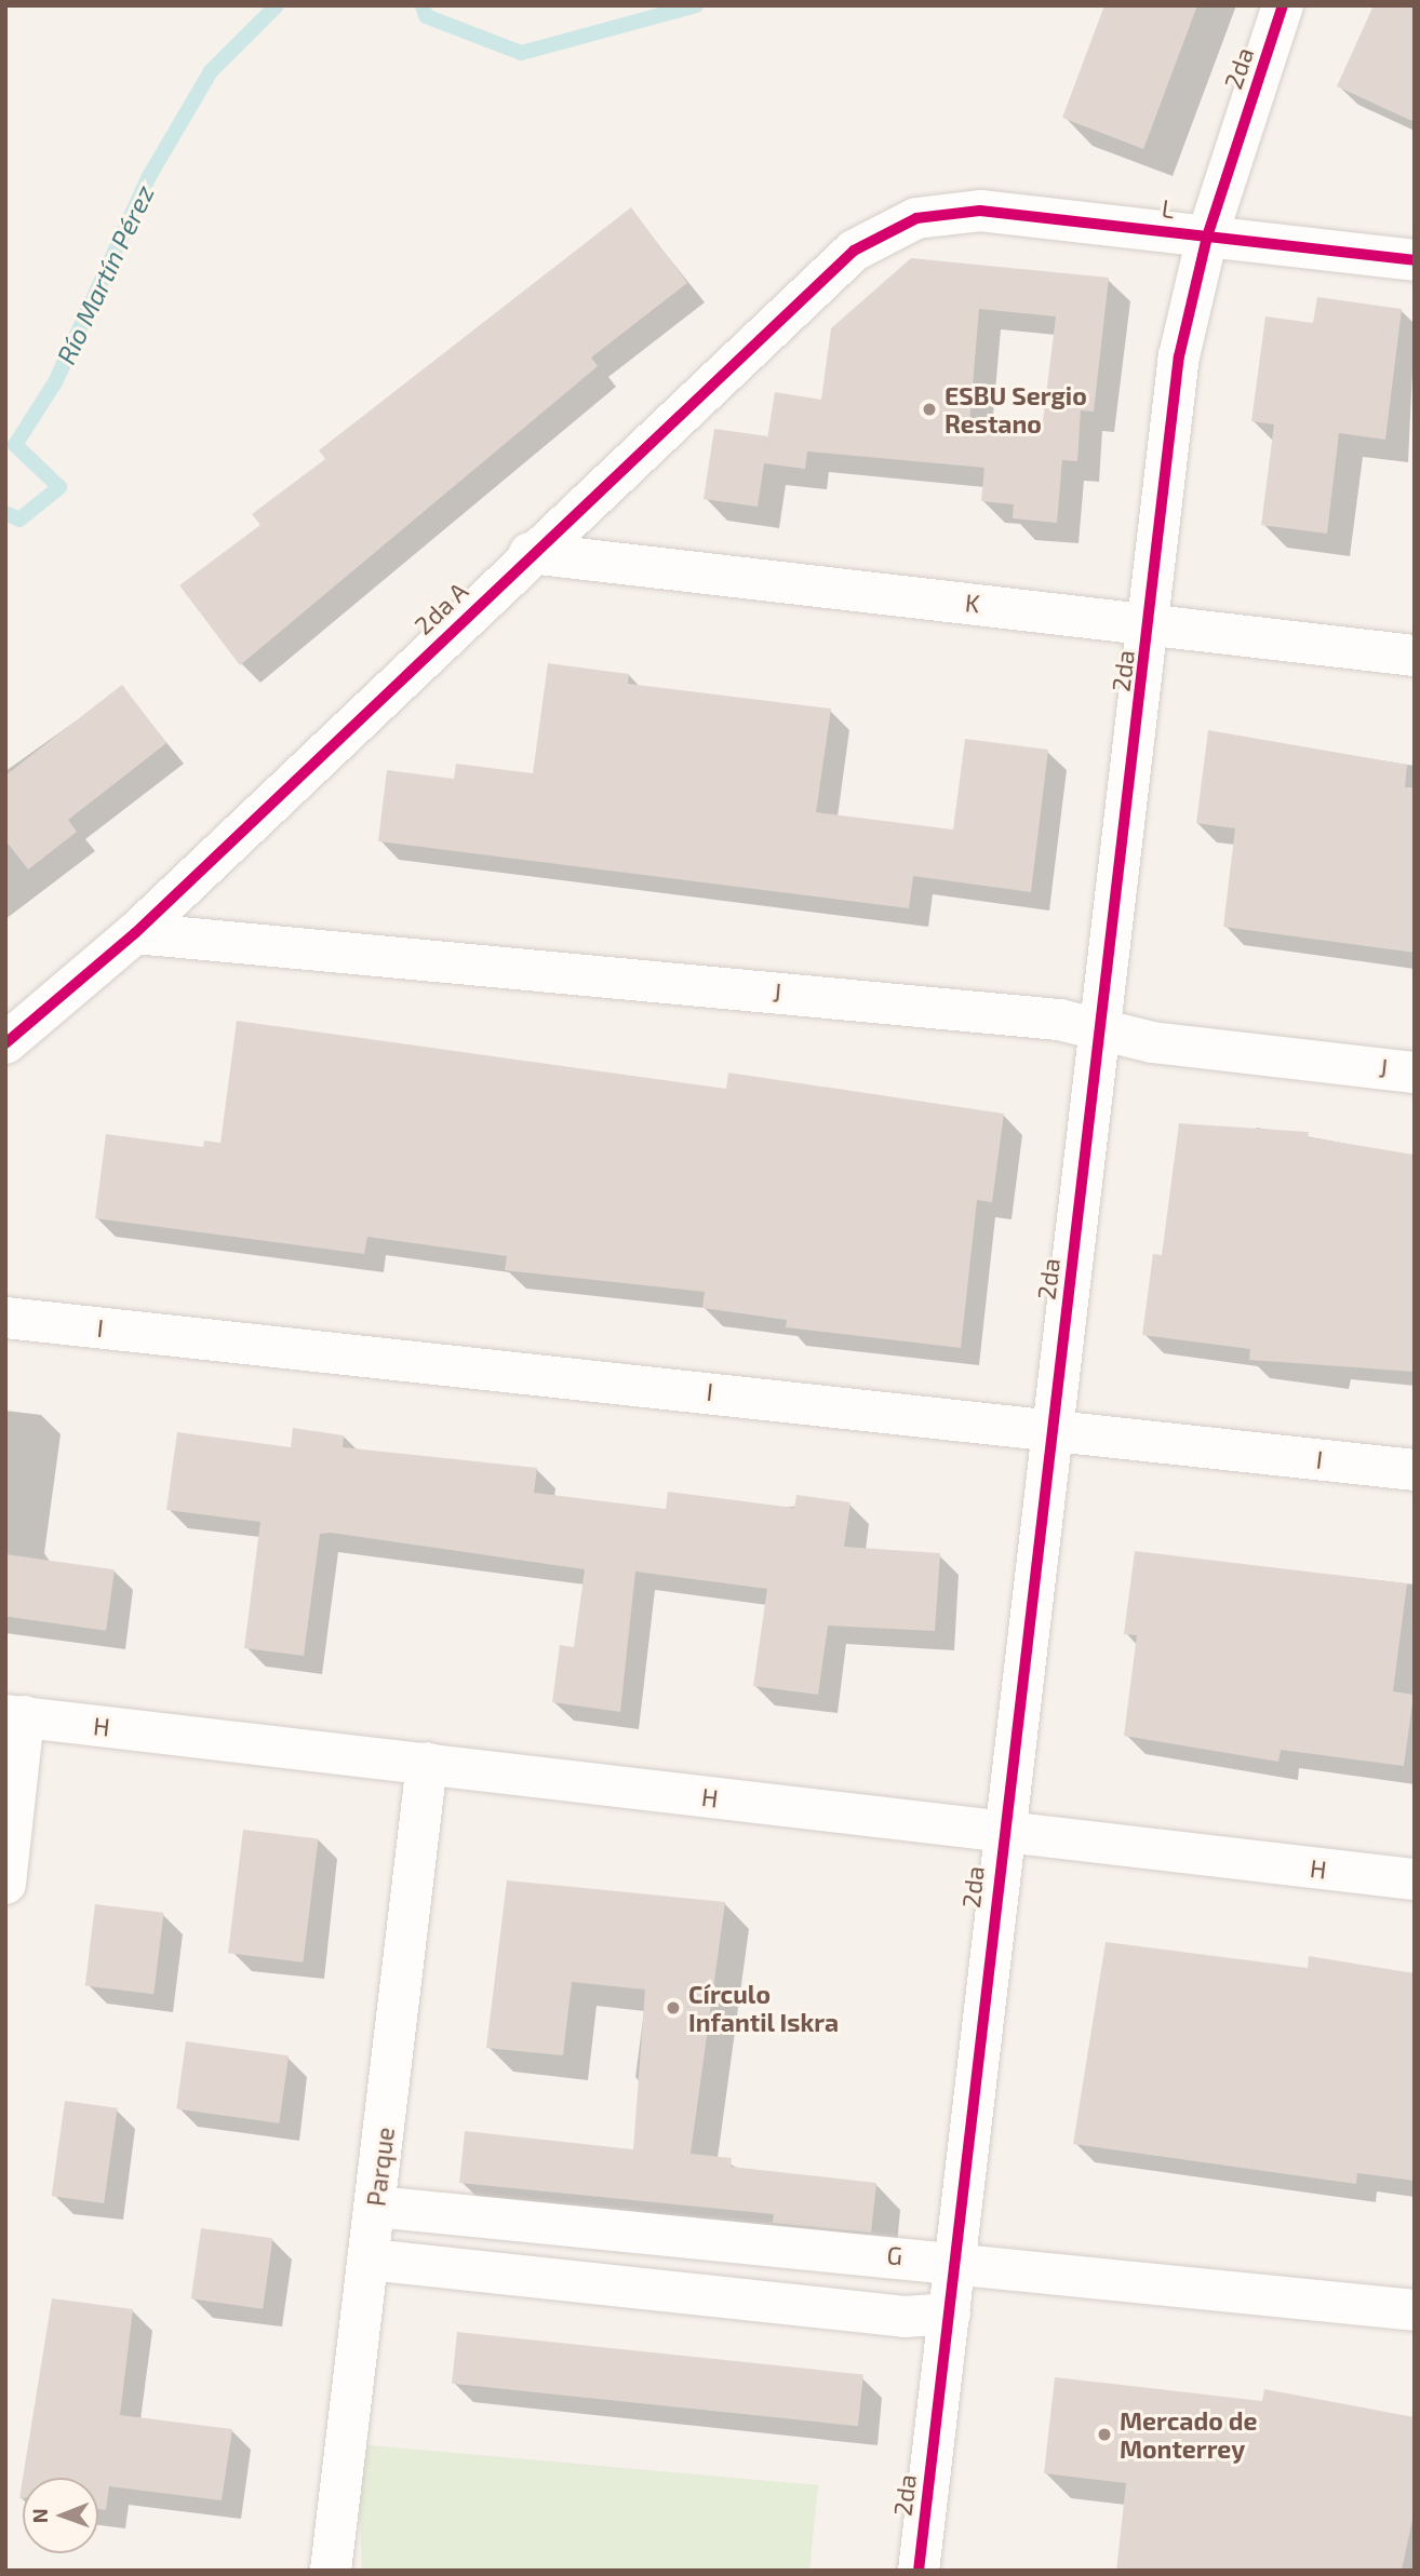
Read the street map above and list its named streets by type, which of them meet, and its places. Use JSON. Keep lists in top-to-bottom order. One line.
{"streets":{"street":["2da","L","K","2da A","J","I","H","Parque","G"]},"crossings":[["2da","L"],["2da","K"],["2da","J"],["2da","I"],["2da","H"],["2da","G"],["L","2da A"],["K","2da A"],["2da A","J"],["H","Parque"],["Parque","G"]],"water":["Río Martín Pérez"],"places":["ESBU Sergio Restano","Círculo Infantil Iskra","Mercado de Monterrey"],"north":"left"}
